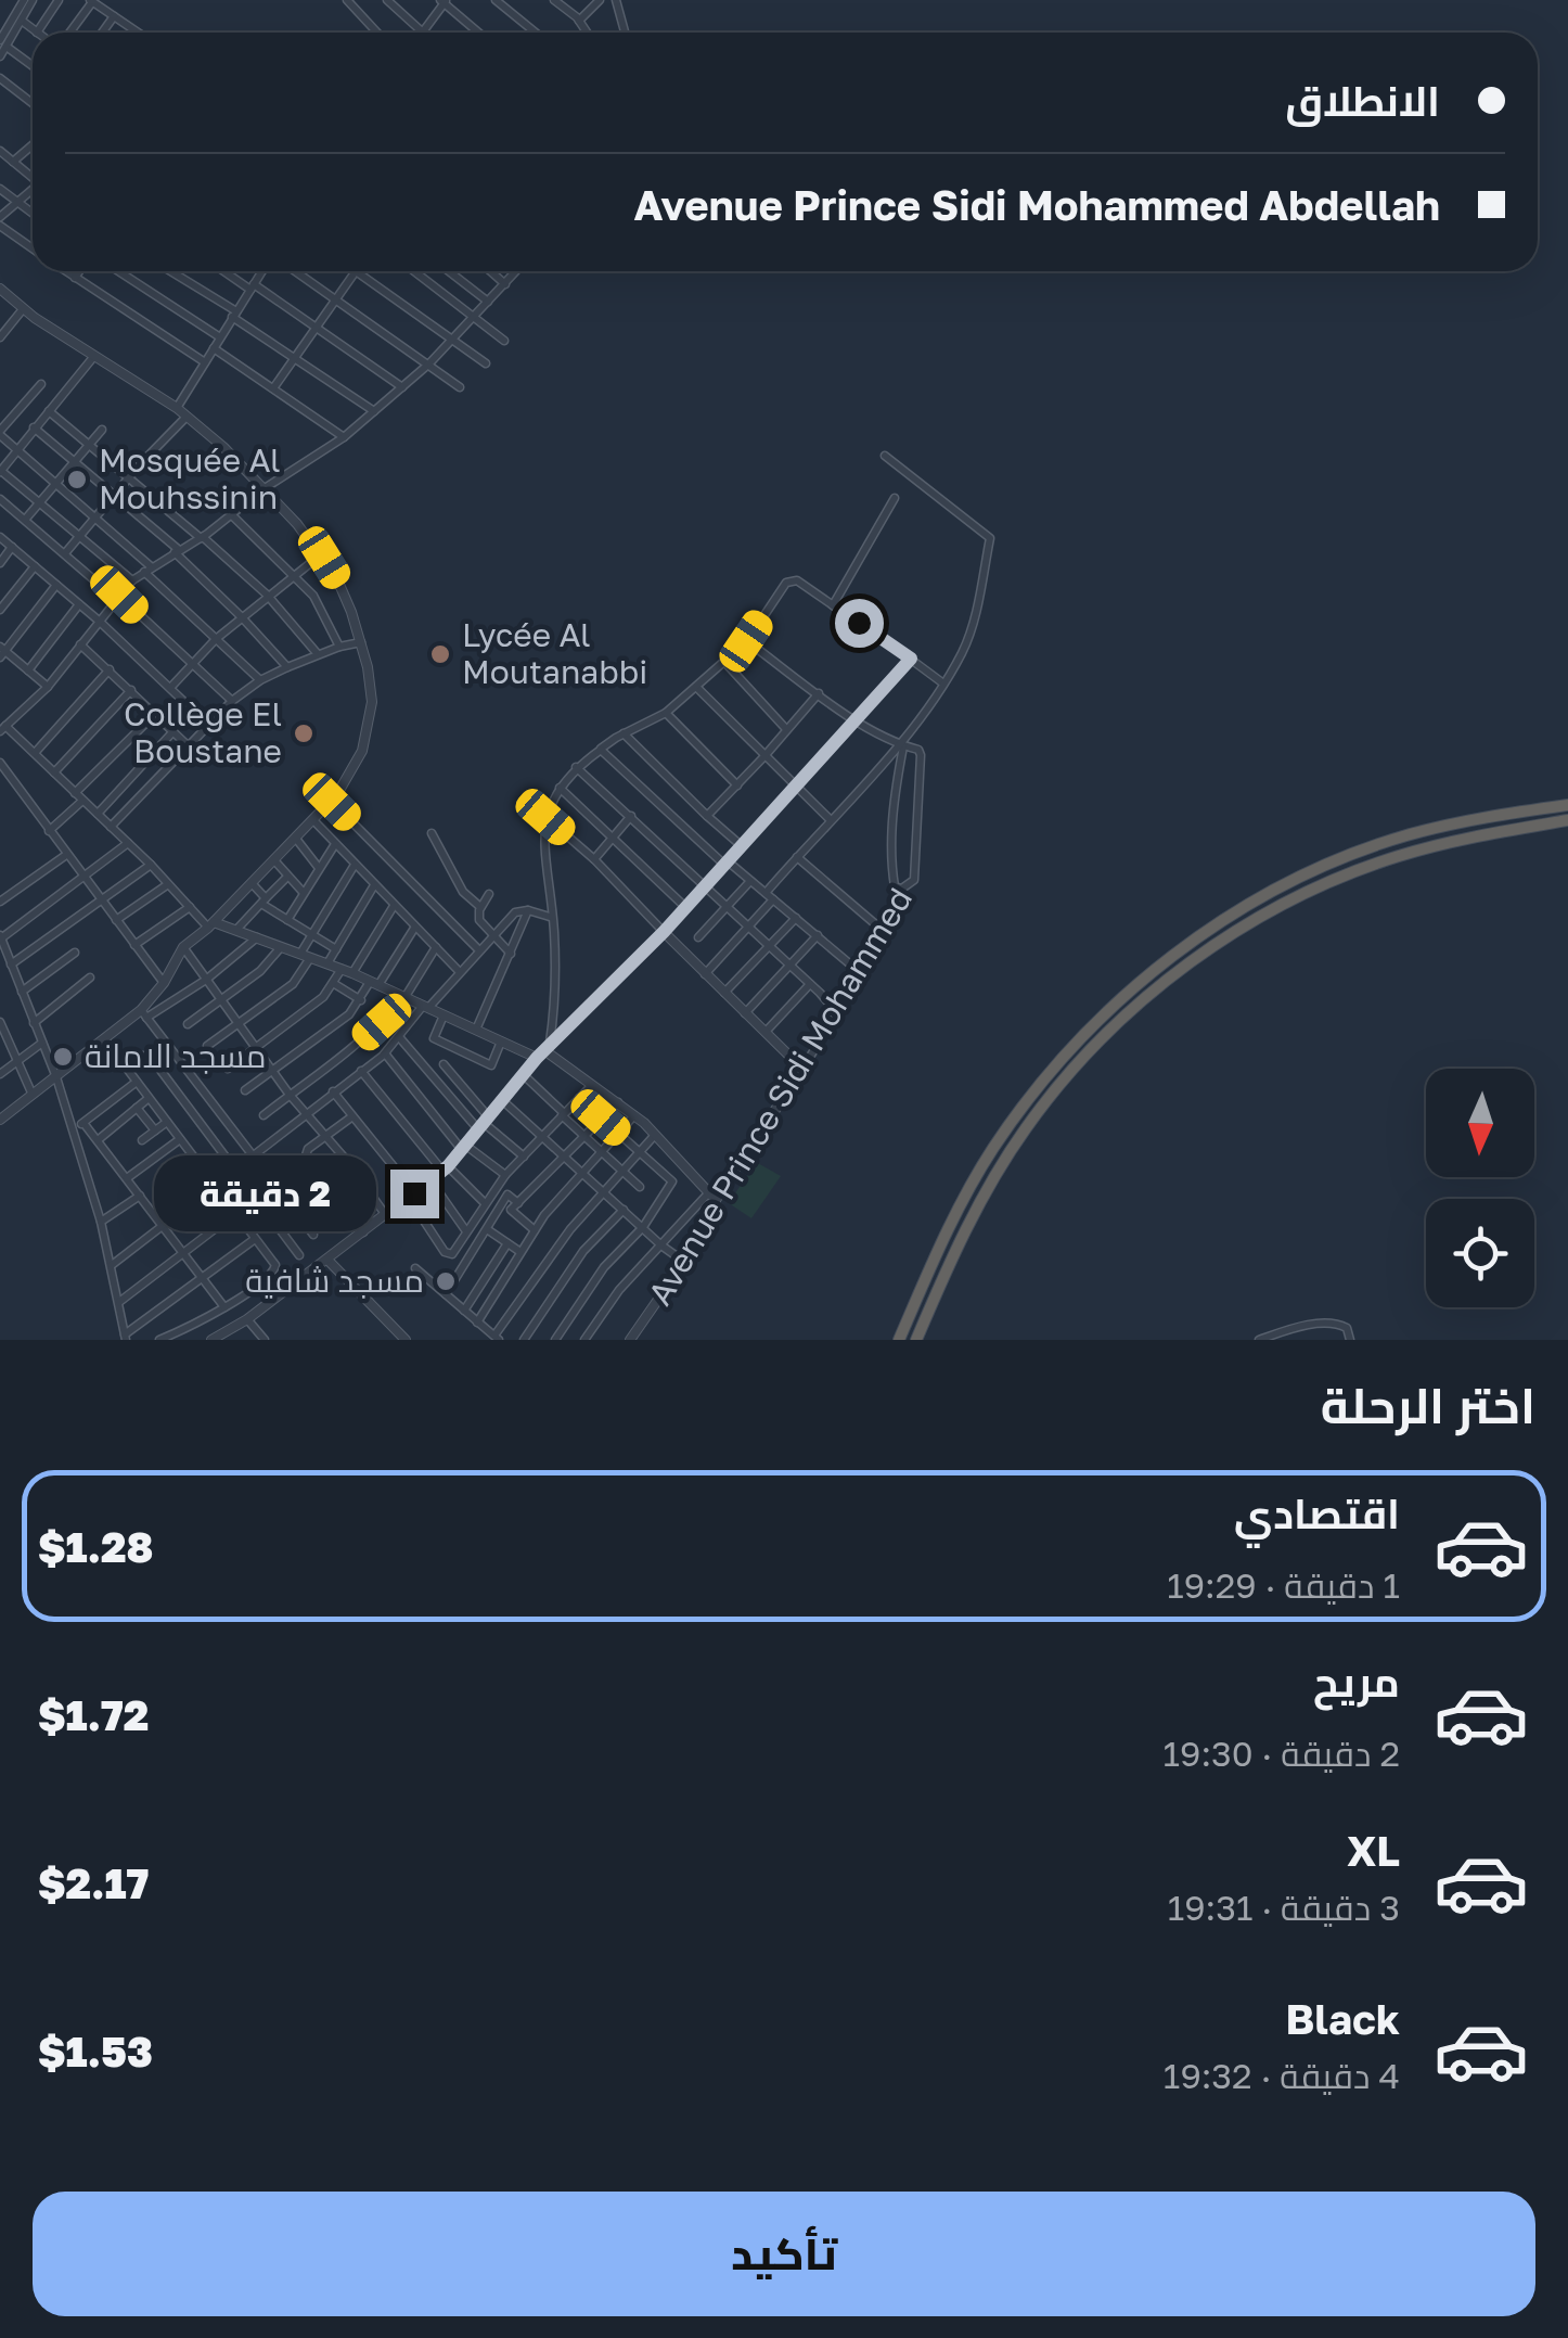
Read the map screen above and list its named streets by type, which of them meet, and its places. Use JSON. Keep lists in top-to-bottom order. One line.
{"streets":{"street":["Avenue Prince Sidi Mohammed"]},"places":["Mosquée Al Mouhssinin","Lycée Al Moutanabbi","Collège El Boustane","مسجد الامانة","مسجد شافية"],"north":"bottom","page":{"banner":["الانطلاق","Avenue Prince Sidi Mohammed Abdellah"],"bubble":"2 دقيقة","heading":"اختر الرحلة","list":[{"name":"اقتصادي","note":"1 دقيقة · 19:29","value":"$1.28"},{"name":"مريح","note":"2 دقيقة · 19:30","value":"$1.72"},{"name":"XL","note":"3 دقيقة · 19:31","value":"$2.17"},{"name":"Black","note":"4 دقيقة · 19:32","value":"$1.53"}],"buttons":"تأكيد"}}
